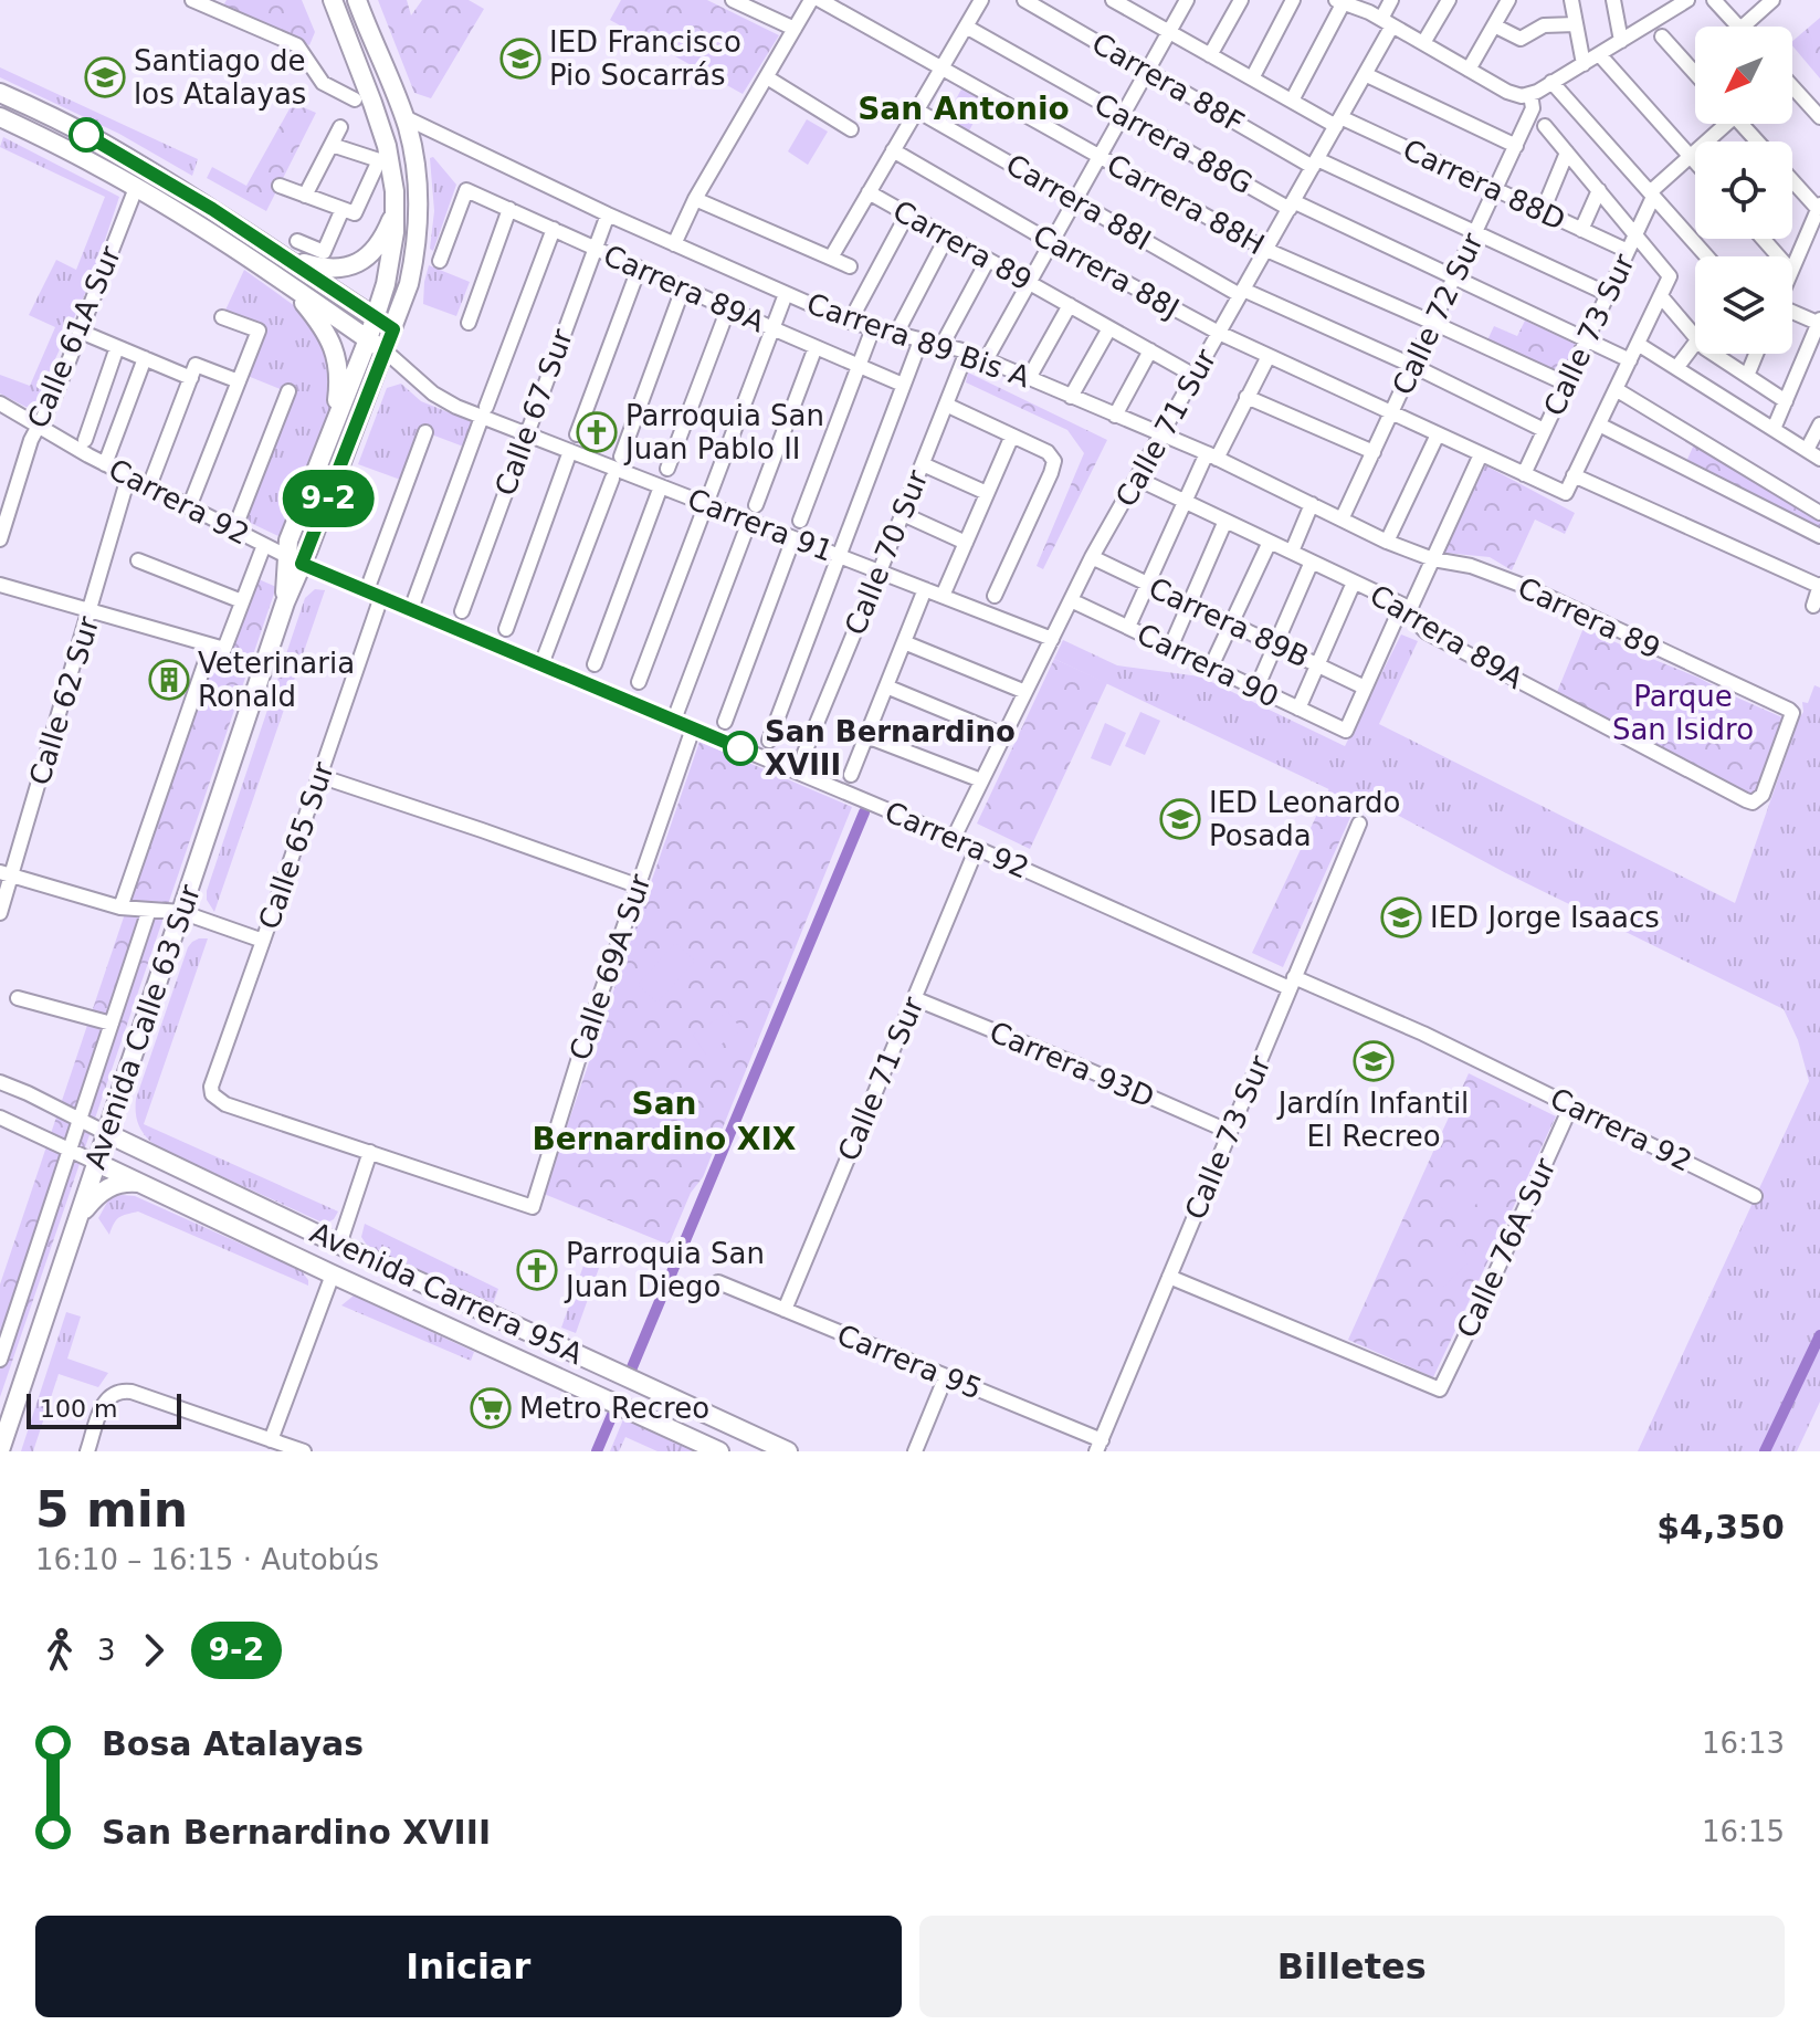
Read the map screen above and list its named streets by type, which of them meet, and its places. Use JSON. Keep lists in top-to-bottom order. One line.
{"streets":{"main road":["Avenida Calle 63 Sur","Avenida Carrera 95A"],"street":["Carrera 88F","Carrera 88G","Carrera 88D","Carrera 88I","Carrera 88H","Carrera 89","Carrera 88J","Carrera 89A","Calle 72 Sur","Calle 73 Sur","Calle 61A Sur","Carrera 89 Bis A","Calle 67 Sur","Calle 71 Sur","Carrera 92","Carrera 91","Calle 70 Sur","Carrera 89B","Carrera 90","Calle 62 Sur","Calle 65 Sur","Calle 69A Sur","Carrera 93D","Calle 76A Sur","Carrera 95"]},"crossings":[["Carrera 88F","Calle 72 Sur"],["Carrera 88F","Calle 73 Sur"],["Carrera 88F","Calle 71 Sur"],["Carrera 88G","Calle 72 Sur"],["Carrera 88G","Calle 73 Sur"],["Carrera 88G","Calle 71 Sur"],["Carrera 88D","Calle 72 Sur"],["Carrera 88D","Calle 73 Sur"],["Carrera 88D","Calle 71 Sur"],["Carrera 88I","Calle 72 Sur"],["Carrera 88I","Calle 73 Sur"],["Carrera 88I","Calle 71 Sur"],["Carrera 88H","Calle 72 Sur"],["Carrera 88H","Calle 73 Sur"],["Carrera 88H","Calle 71 Sur"],["Carrera 89","Carrera 89A"],["Carrera 89","Carrera 89 Bis A"],["Carrera 89","Calle 71 Sur"],["Carrera 88J","Calle 72 Sur"],["Carrera 88J","Calle 73 Sur"],["Carrera 88J","Calle 71 Sur"],["Carrera 89A","Calle 67 Sur"],["Carrera 89A","Calle 71 Sur"],["Calle 72 Sur","Carrera 89 Bis A"],["Calle 73 Sur","Carrera 92"],["Calle 73 Sur","Carrera 93D"],["Calle 73 Sur","Calle 76A Sur"],["Calle 73 Sur","Carrera 95"],["Calle 61A Sur","Carrera 92"],["Carrera 89 Bis A","Calle 67 Sur"],["Carrera 89 Bis A","Calle 71 Sur"],["Carrera 89 Bis A","Calle 70 Sur"],["Carrera 89 Bis A","Avenida Calle 63 Sur"],["Calle 67 Sur","Carrera 91"],["Calle 71 Sur","Carrera 92"],["Calle 71 Sur","Carrera 91"],["Calle 71 Sur","Carrera 89B"],["Calle 71 Sur","Carrera 90"],["Calle 71 Sur","Carrera 93D"],["Calle 71 Sur","Carrera 95"],["Carrera 92","Calle 65 Sur"],["Carrera 92","Calle 69A Sur"],["Carrera 92","Avenida Calle 63 Sur"],["Carrera 92","Calle 76A Sur"],["Carrera 91","Calle 70 Sur"],["Carrera 91","Avenida Calle 63 Sur"],["Carrera 89B","Carrera 90"],["Calle 65 Sur","Calle 69A Sur"],["Avenida Calle 63 Sur","Avenida Carrera 95A"]],"districts":["San Antonio","San Bernardino XIX"],"parks":["Parque San Isidro"],"places":{"school or university":["IED Francisco Pio Socarrás","Santiago de los Atalayas","IED Leonardo Posada","IED Jorge Isaacs","Jardín Infantil El Recreo"],"church":["Parroquia San Juan Pablo II","Parroquia San Juan Diego"],"building":["Veterinaria Ronald"],"other":["San Bernardino XVIII"],"supermarket":["Metro Recreo"]},"lines":["bus line 9-2"],"scale_bar":"100 m","north":"bottom left","page":{"on_map":"9-2","scale":"100 m","heading":["5 min","16:10 – 16:15 · Autobús","$4,350"],"legs":["3","9-2"],"list":[{"name":"Bosa Atalayas","value":"16:13"},{"name":"San Bernardino XVIII","value":"16:15"}],"buttons":["Iniciar","Billetes"]}}
